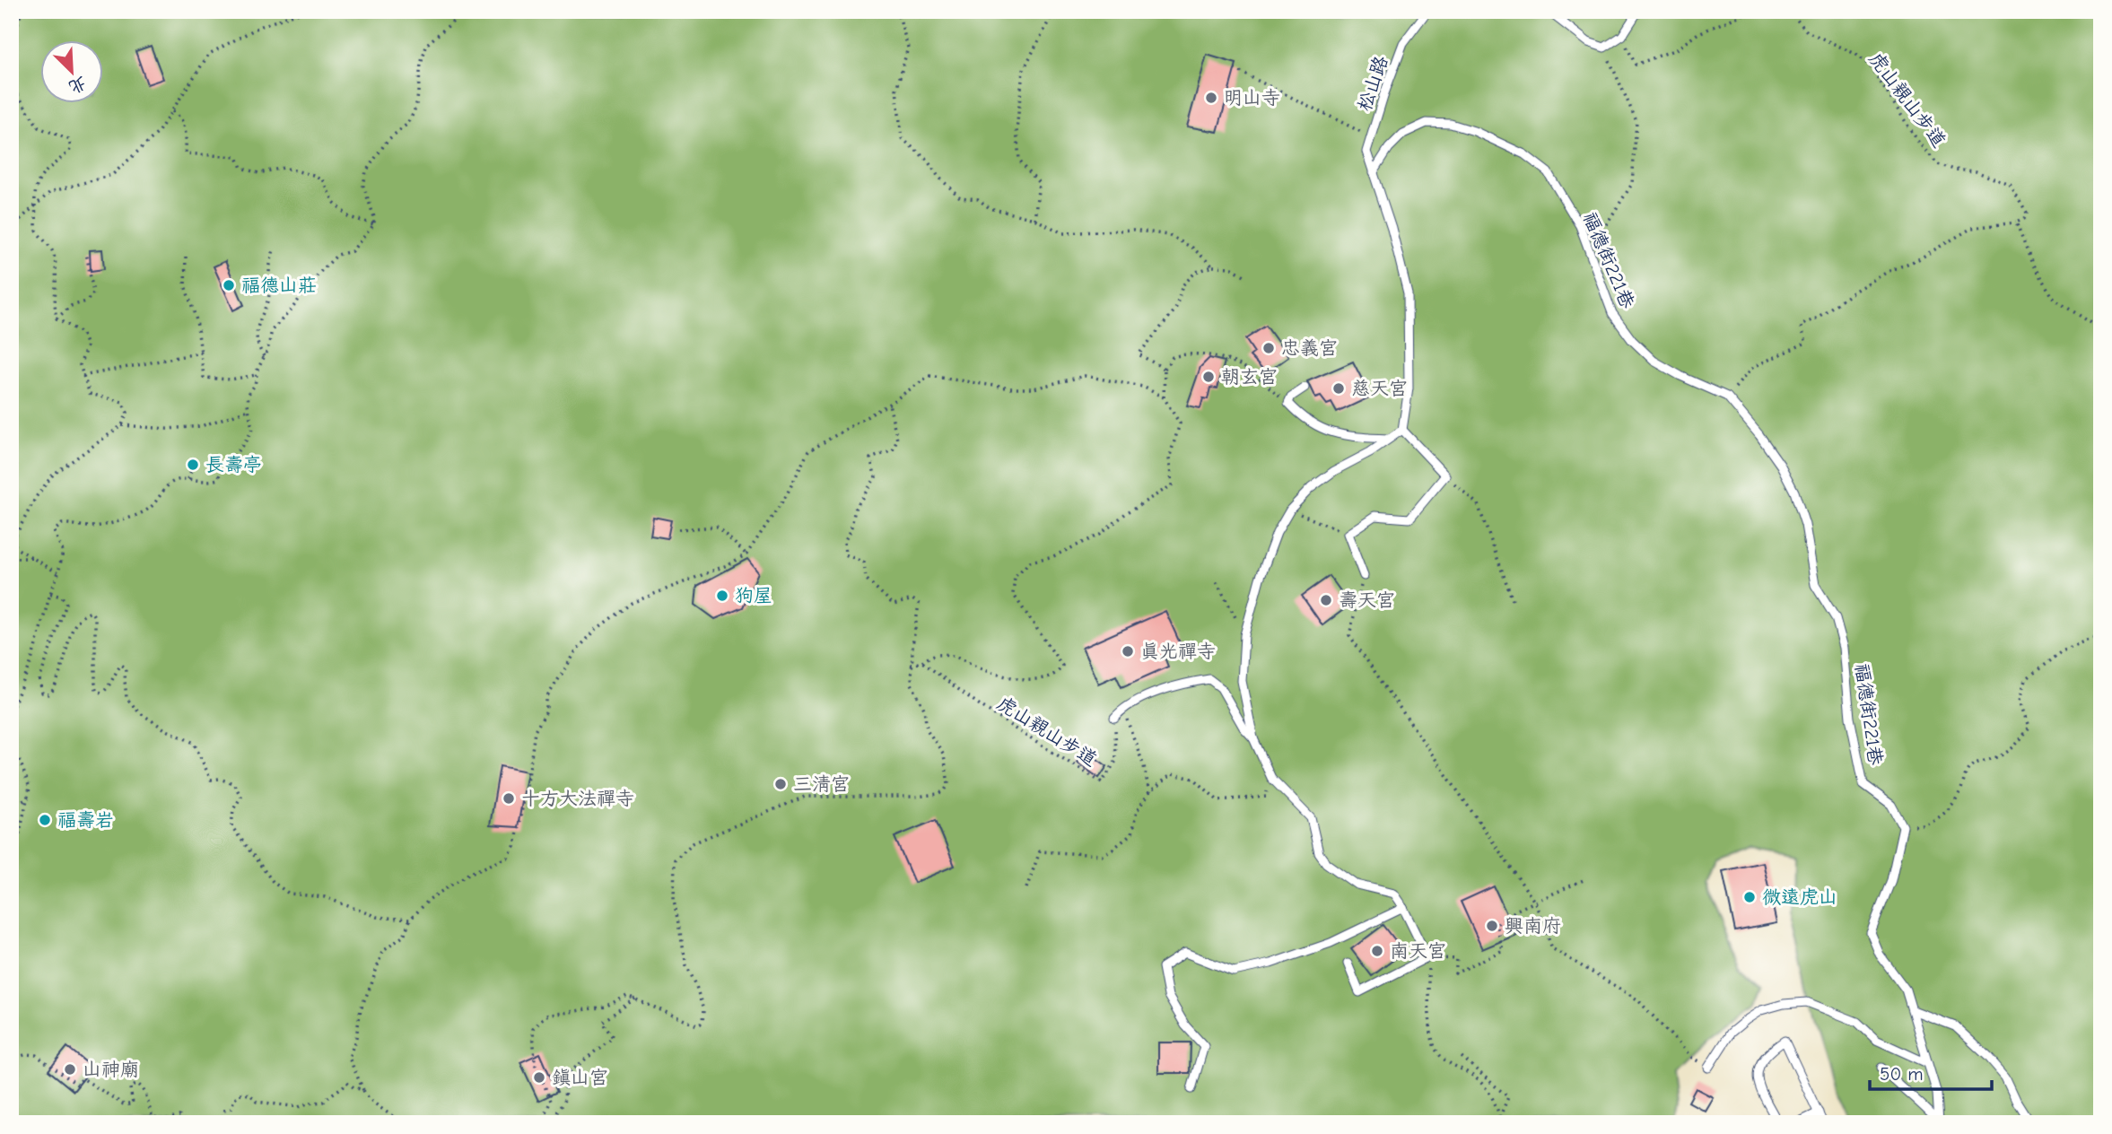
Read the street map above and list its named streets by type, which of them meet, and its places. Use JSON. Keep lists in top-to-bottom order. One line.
{"streets":{"lane":["松山路","福德街221巷"],"path":["虎山親山步道"]},"crossings":[["松山路","福德街221巷"]],"places":["明山寺","福德山莊","忠義宮","朝玄宮","慈天宮","長壽亭","狗屋","壽天宮","真光禪寺","三清宮","十方大法禪寺","福壽岩","微遠虎山","興南府","南天宮","山神廟","鎮山宮"],"scale_bar":"50 m","north":"bottom right"}
